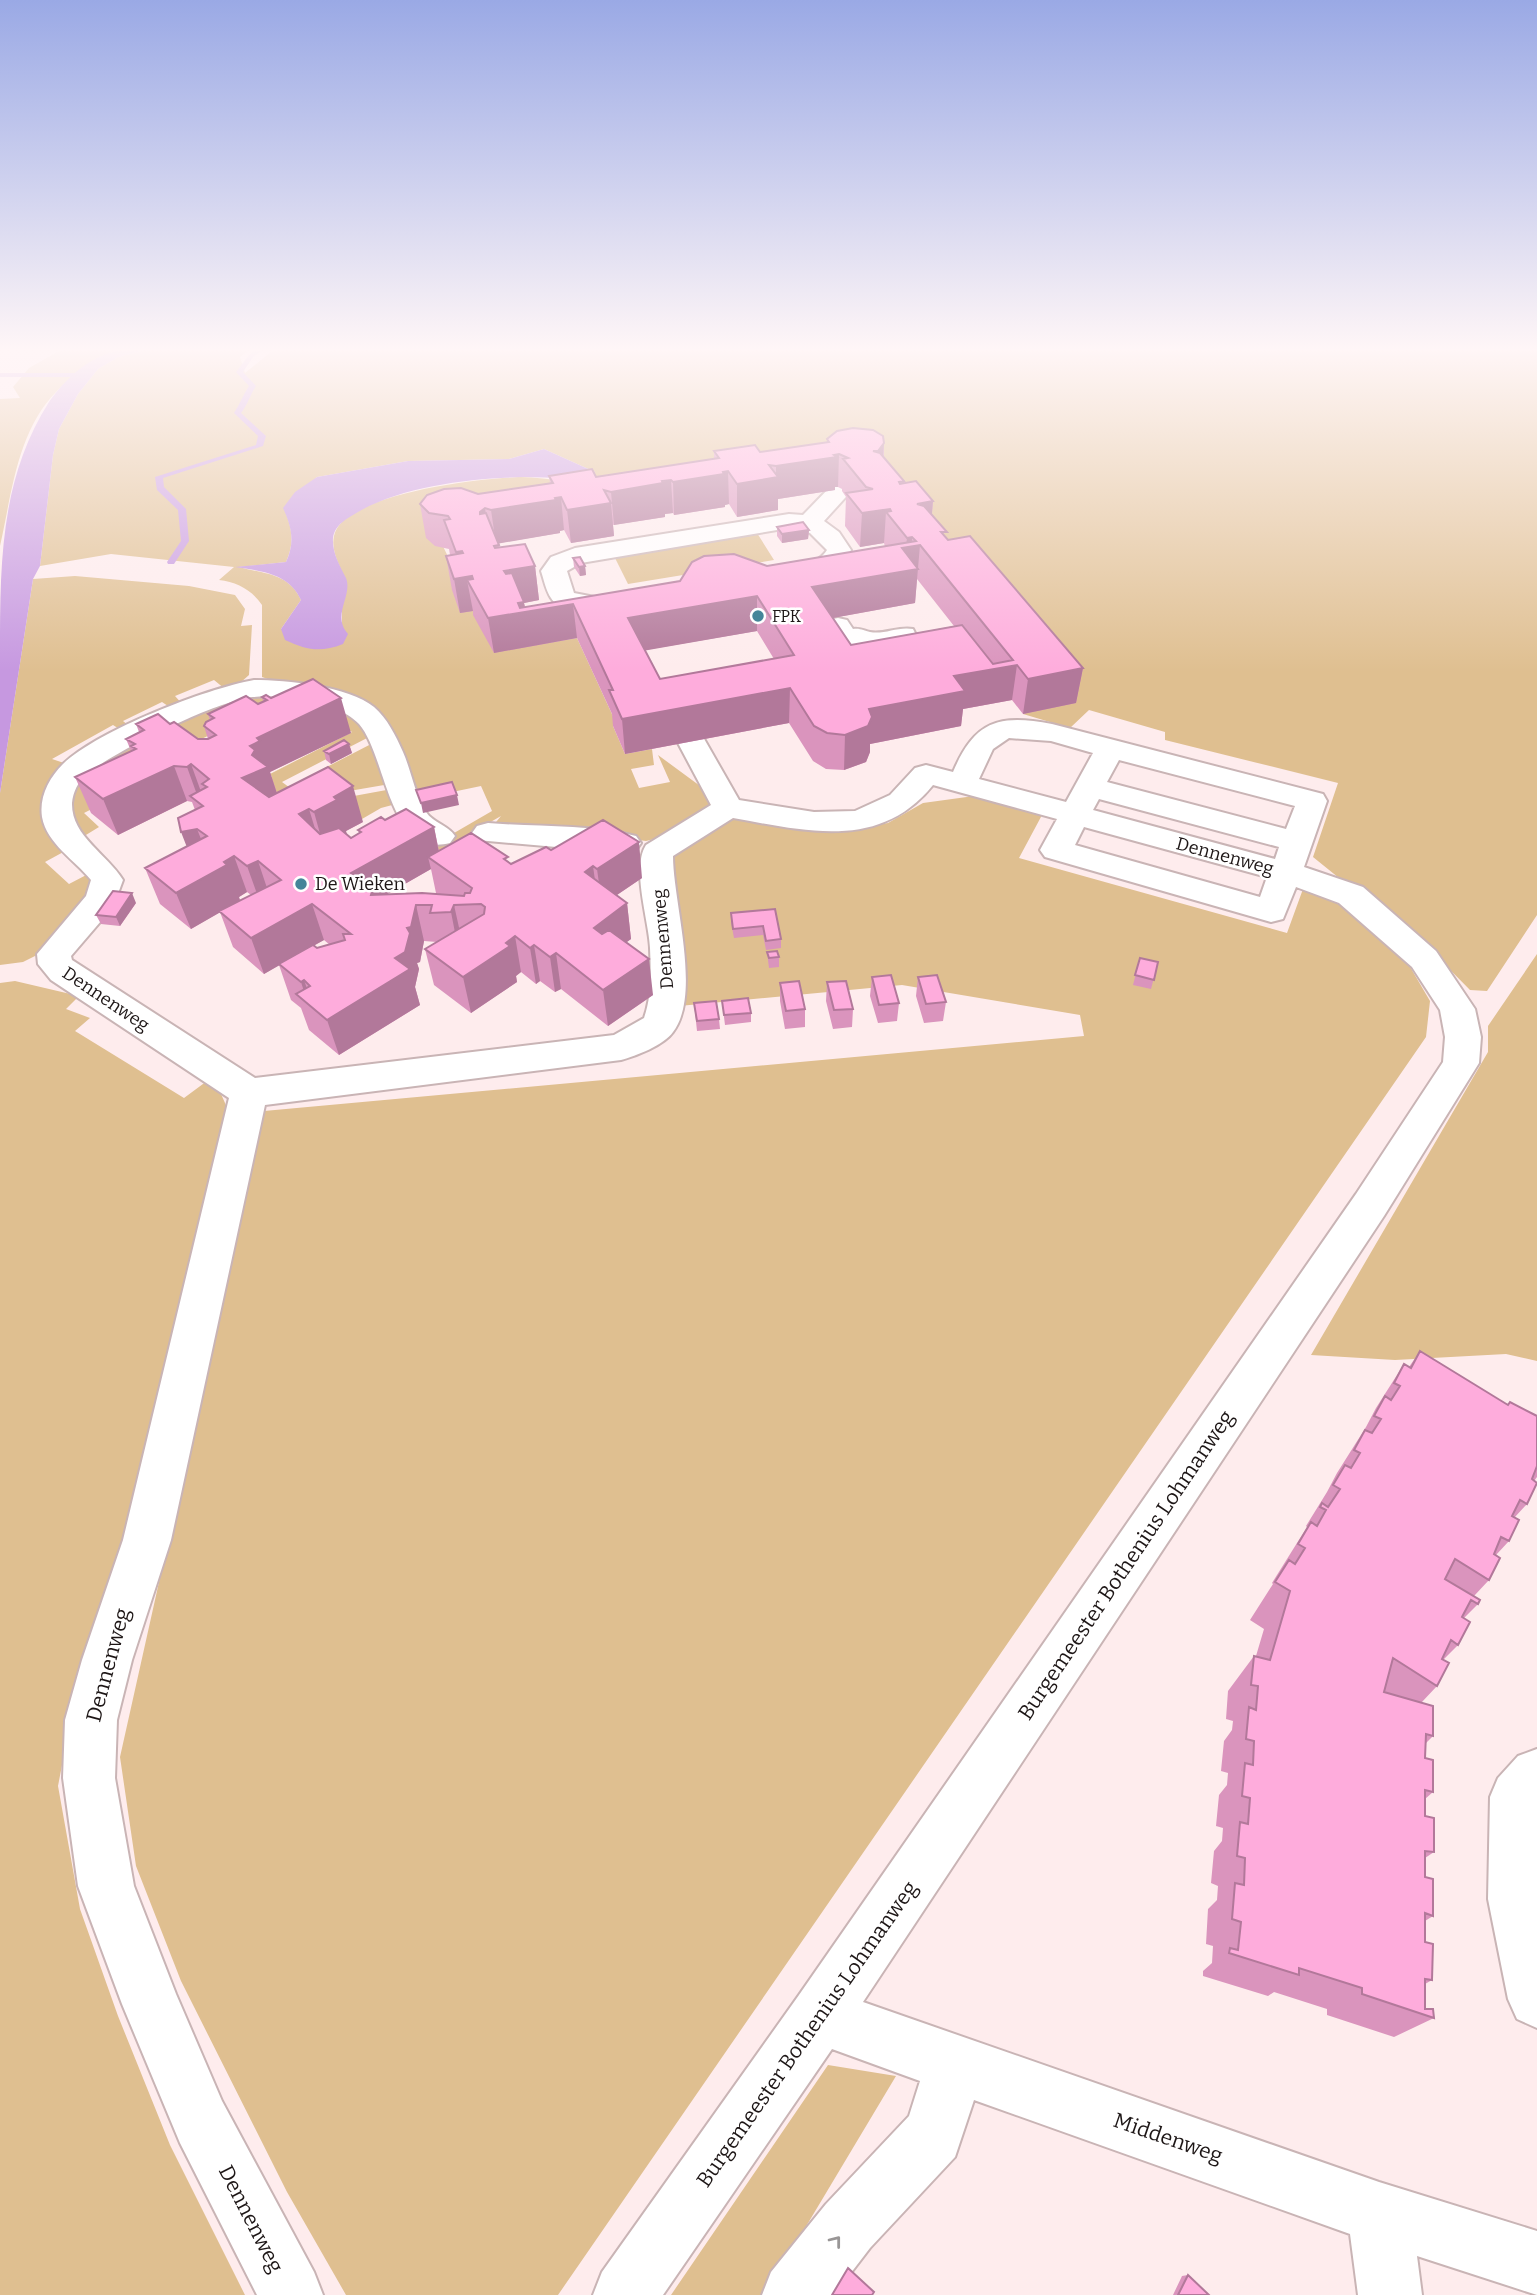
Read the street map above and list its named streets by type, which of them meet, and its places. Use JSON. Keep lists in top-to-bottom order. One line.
{"streets":{"street":["Dennenweg","Burgemeester Bothenius Lohmanweg","Middenweg"]},"crossings":[["Burgemeester Bothenius Lohmanweg","Middenweg"]],"places":["FPK","De Wieken"]}
